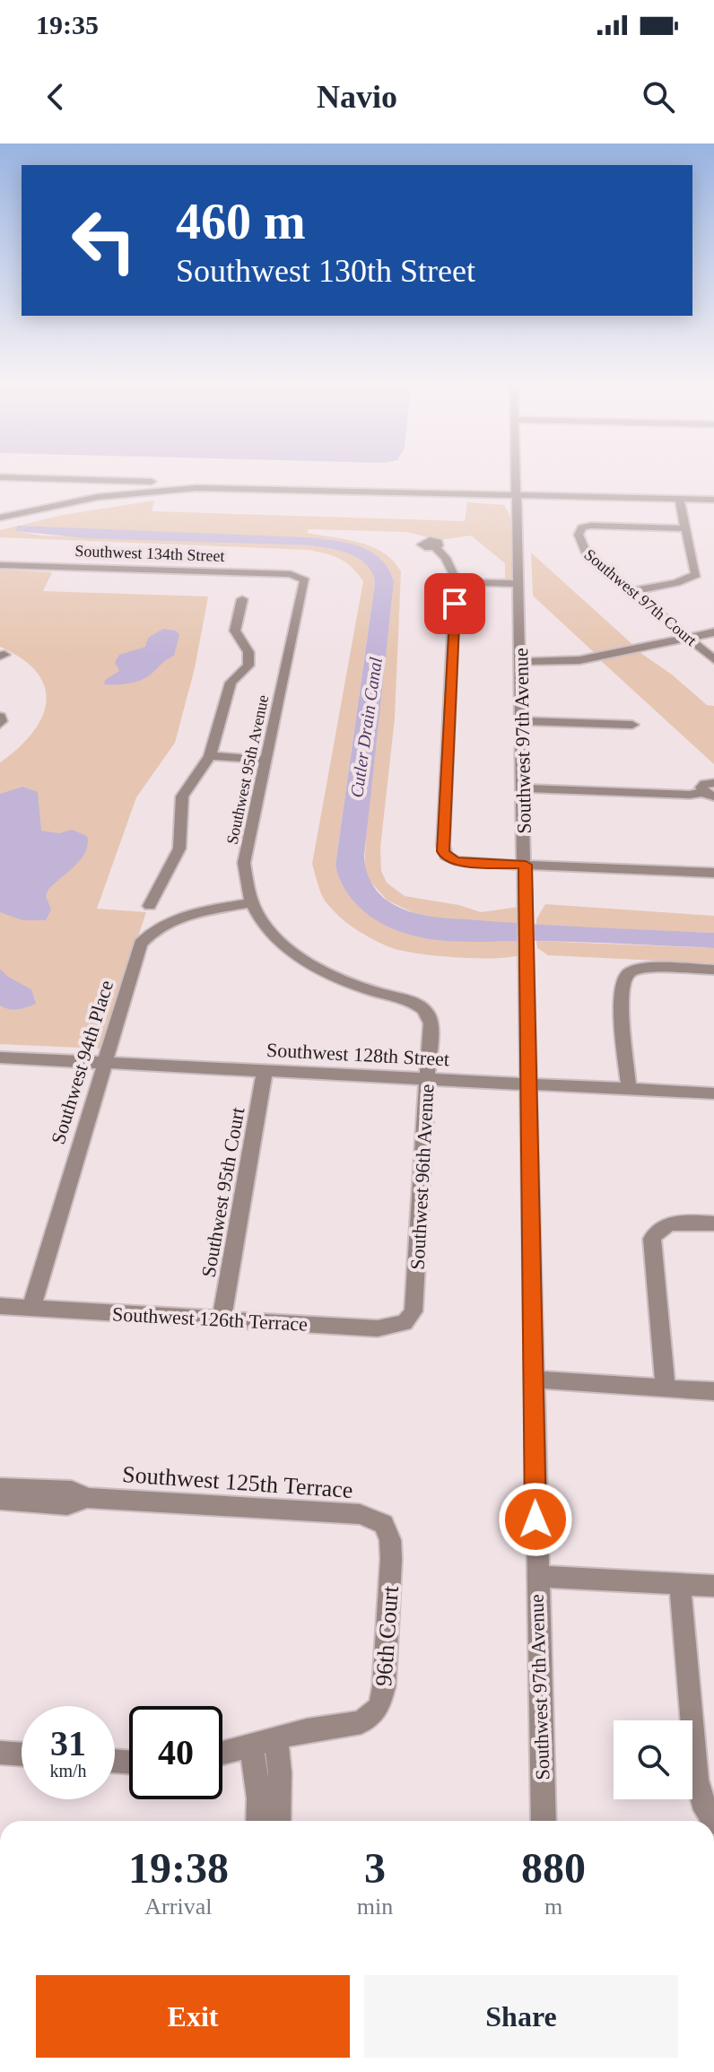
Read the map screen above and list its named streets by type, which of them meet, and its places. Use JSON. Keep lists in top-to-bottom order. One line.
{"streets":{"street":["Southwest 134th Street","Southwest 97th Court","Southwest 97th Avenue","Southwest 95th Avenue","Southwest 128th Street","Southwest 94th Place","Southwest 96th Avenue","Southwest 95th Court","Southwest 126th Terrace","Southwest 125th Terrace","96th Court"]},"crossings":[["Southwest 134th Street","Southwest 95th Avenue"],["Southwest 97th Avenue","Southwest 128th Street"],["Southwest 95th Avenue","Southwest 94th Place"],["Southwest 95th Avenue","Southwest 96th Avenue"],["Southwest 128th Street","Southwest 94th Place"],["Southwest 128th Street","Southwest 96th Avenue"],["Southwest 128th Street","Southwest 95th Court"],["Southwest 94th Place","Southwest 126th Terrace"],["Southwest 96th Avenue","Southwest 126th Terrace"],["Southwest 95th Court","Southwest 126th Terrace"],["Southwest 125th Terrace","96th Court"]],"water":["Cutler Drain Canal"],"page":{"status":"19:35","header":"Navio","turn":["460 m","Southwest 130th Street"],"speed":"31 km/h","limit":"40","eta":["19:38","Arrival","3","min","880","m"],"buttons":["Exit","Share"]}}
